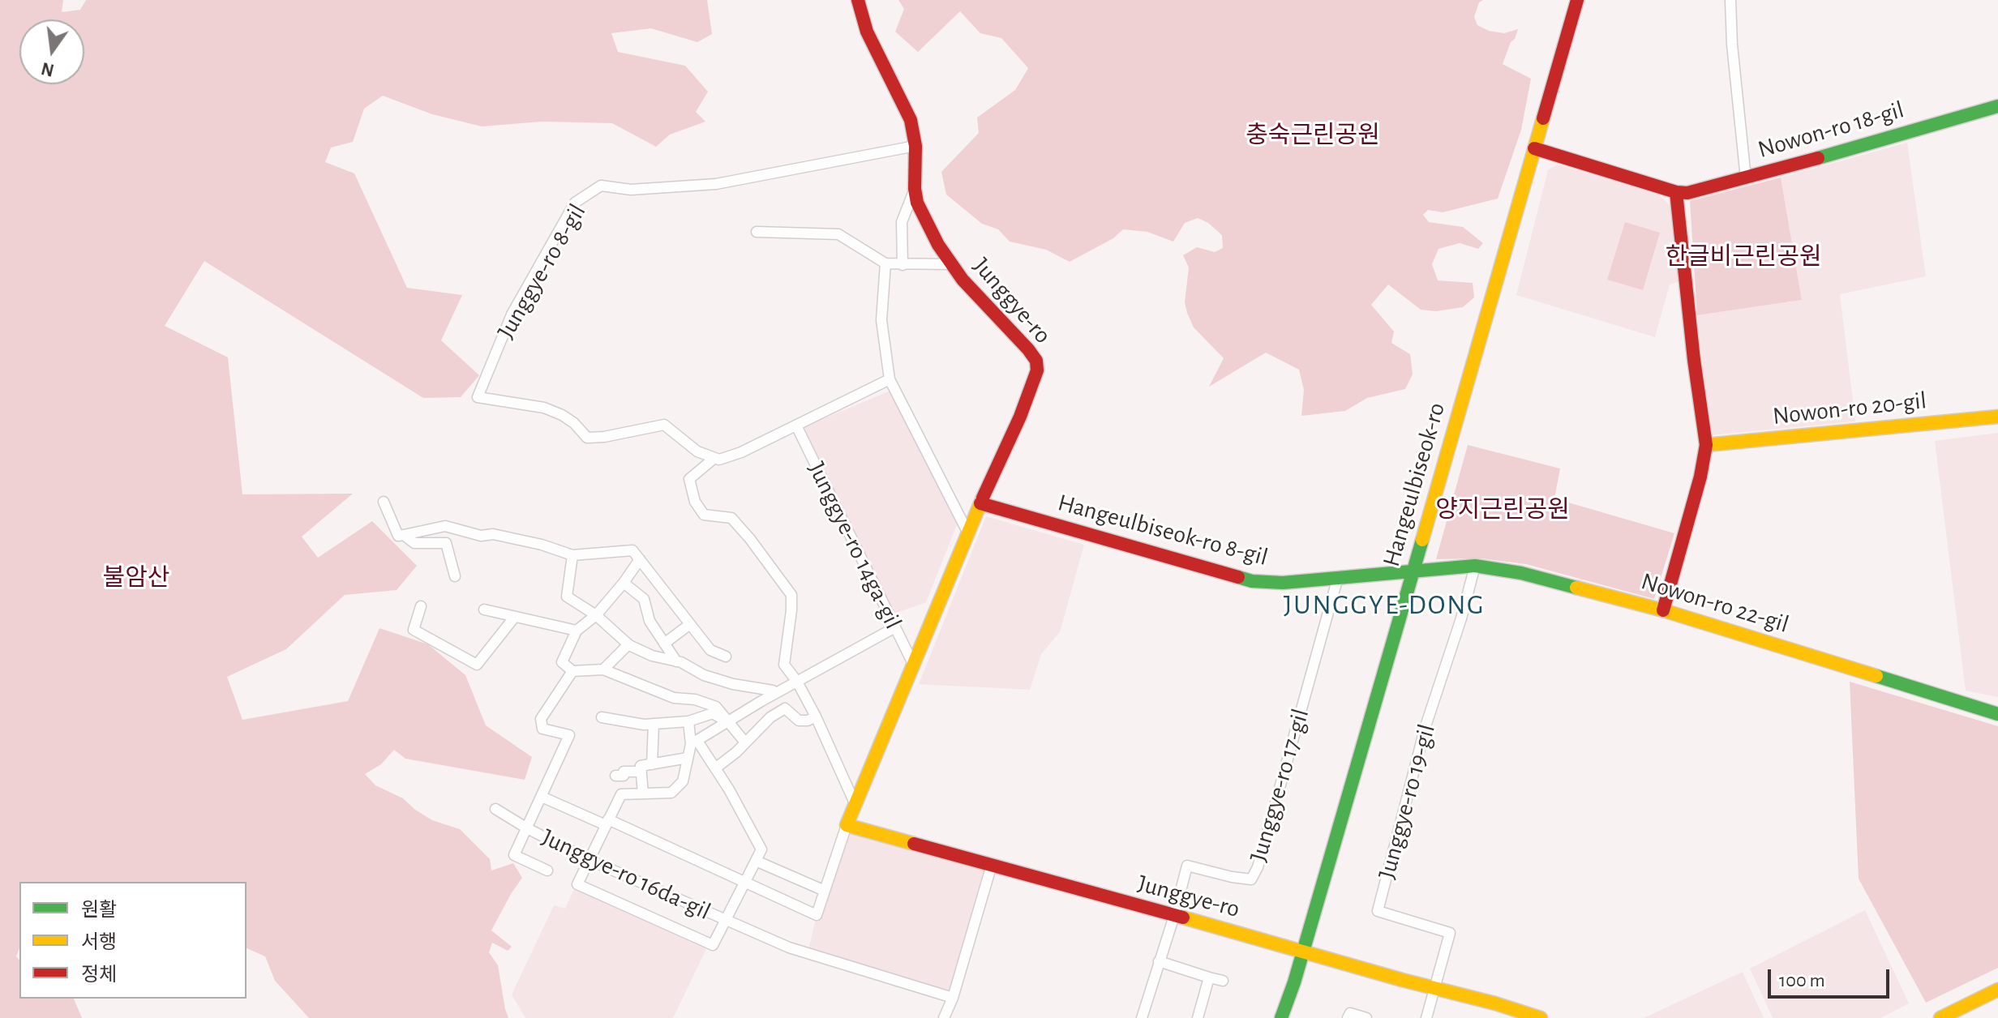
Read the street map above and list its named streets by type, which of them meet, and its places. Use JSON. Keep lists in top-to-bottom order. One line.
{"streets":{"street":["Nowon-ro 18-gil","Junggye-ro 8-gil","Junggye-ro","Nowon-ro 20-gil","Hangeulbiseok-ro","Hangeulbiseok-ro 8-gil","Junggye-ro 14ga-gil","Nowon-ro 22-gil","Junggye-ro 17-gil","Junggye-ro 19-gil","Junggye-ro 16da-gil"]},"crossings":[["Junggye-ro 8-gil","Junggye-ro"],["Junggye-ro","Hangeulbiseok-ro"],["Junggye-ro","Hangeulbiseok-ro 8-gil"],["Junggye-ro","Junggye-ro 14ga-gil"],["Junggye-ro","Junggye-ro 17-gil"],["Junggye-ro","Junggye-ro 19-gil"],["Hangeulbiseok-ro","Hangeulbiseok-ro 8-gil"],["Hangeulbiseok-ro","Nowon-ro 22-gil"],["Hangeulbiseok-ro 8-gil","Nowon-ro 22-gil"],["Hangeulbiseok-ro 8-gil","Junggye-ro 17-gil"],["Nowon-ro 22-gil","Junggye-ro 19-gil"]],"districts":["JUNGGYE-DONG"],"parks":["충숙근린공원","한글비근린공원","양지근린공원","불암산"],"legend":["원활","서행","정체"],"scale_bar":"100 m","north":"bottom"}
